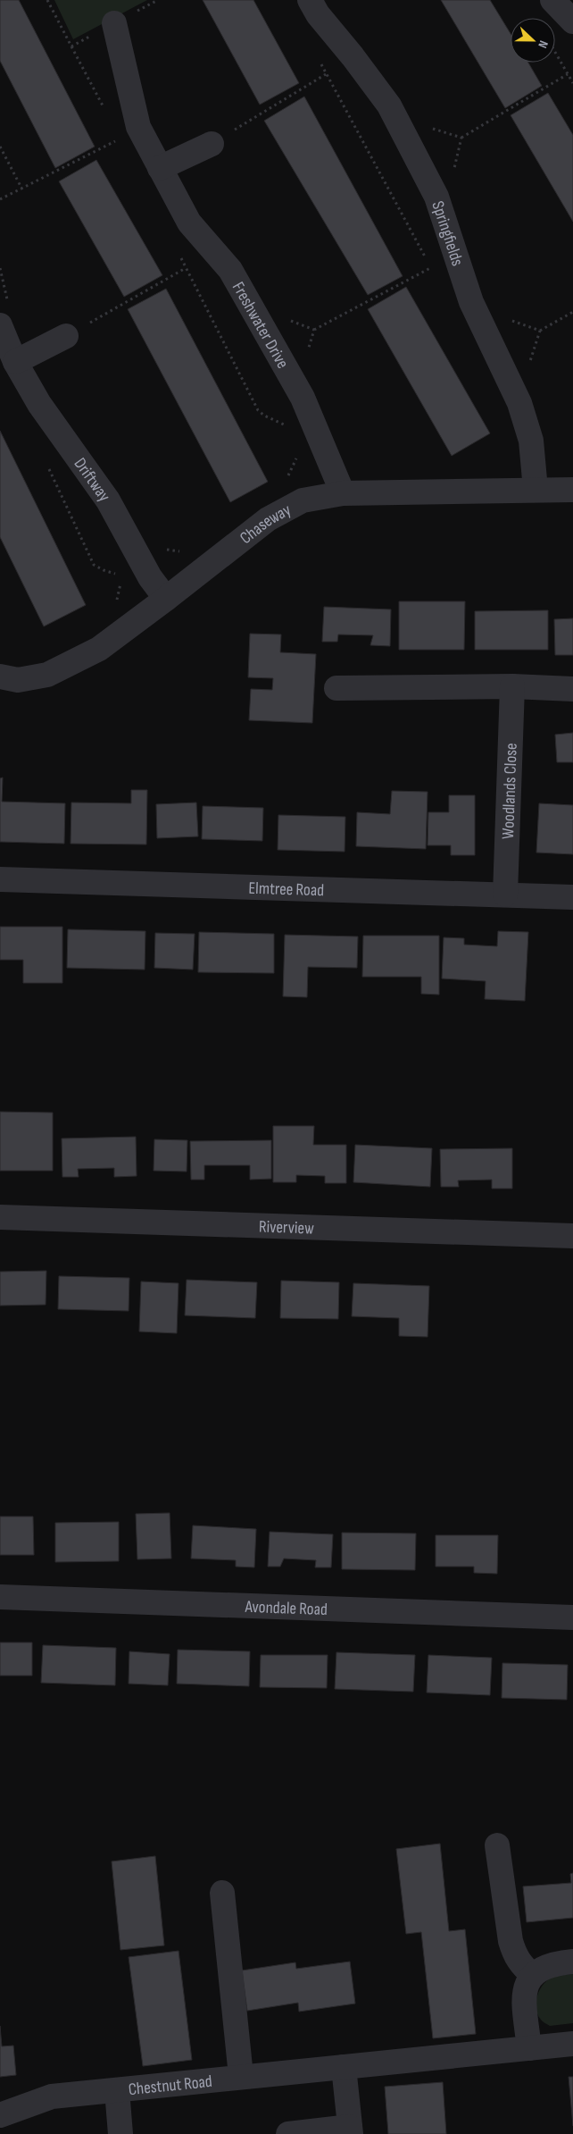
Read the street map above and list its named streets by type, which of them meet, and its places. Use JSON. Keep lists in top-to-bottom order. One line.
{"streets":{"street":["Springfields","Freshwater Drive","Driftway","Chaseway","Woodlands Close","Elmtree Road","Riverview","Avondale Road","Chestnut Road"]},"crossings":[["Springfields","Chaseway"],["Freshwater Drive","Chaseway"],["Driftway","Chaseway"],["Woodlands Close","Elmtree Road"]],"north":"right"}
